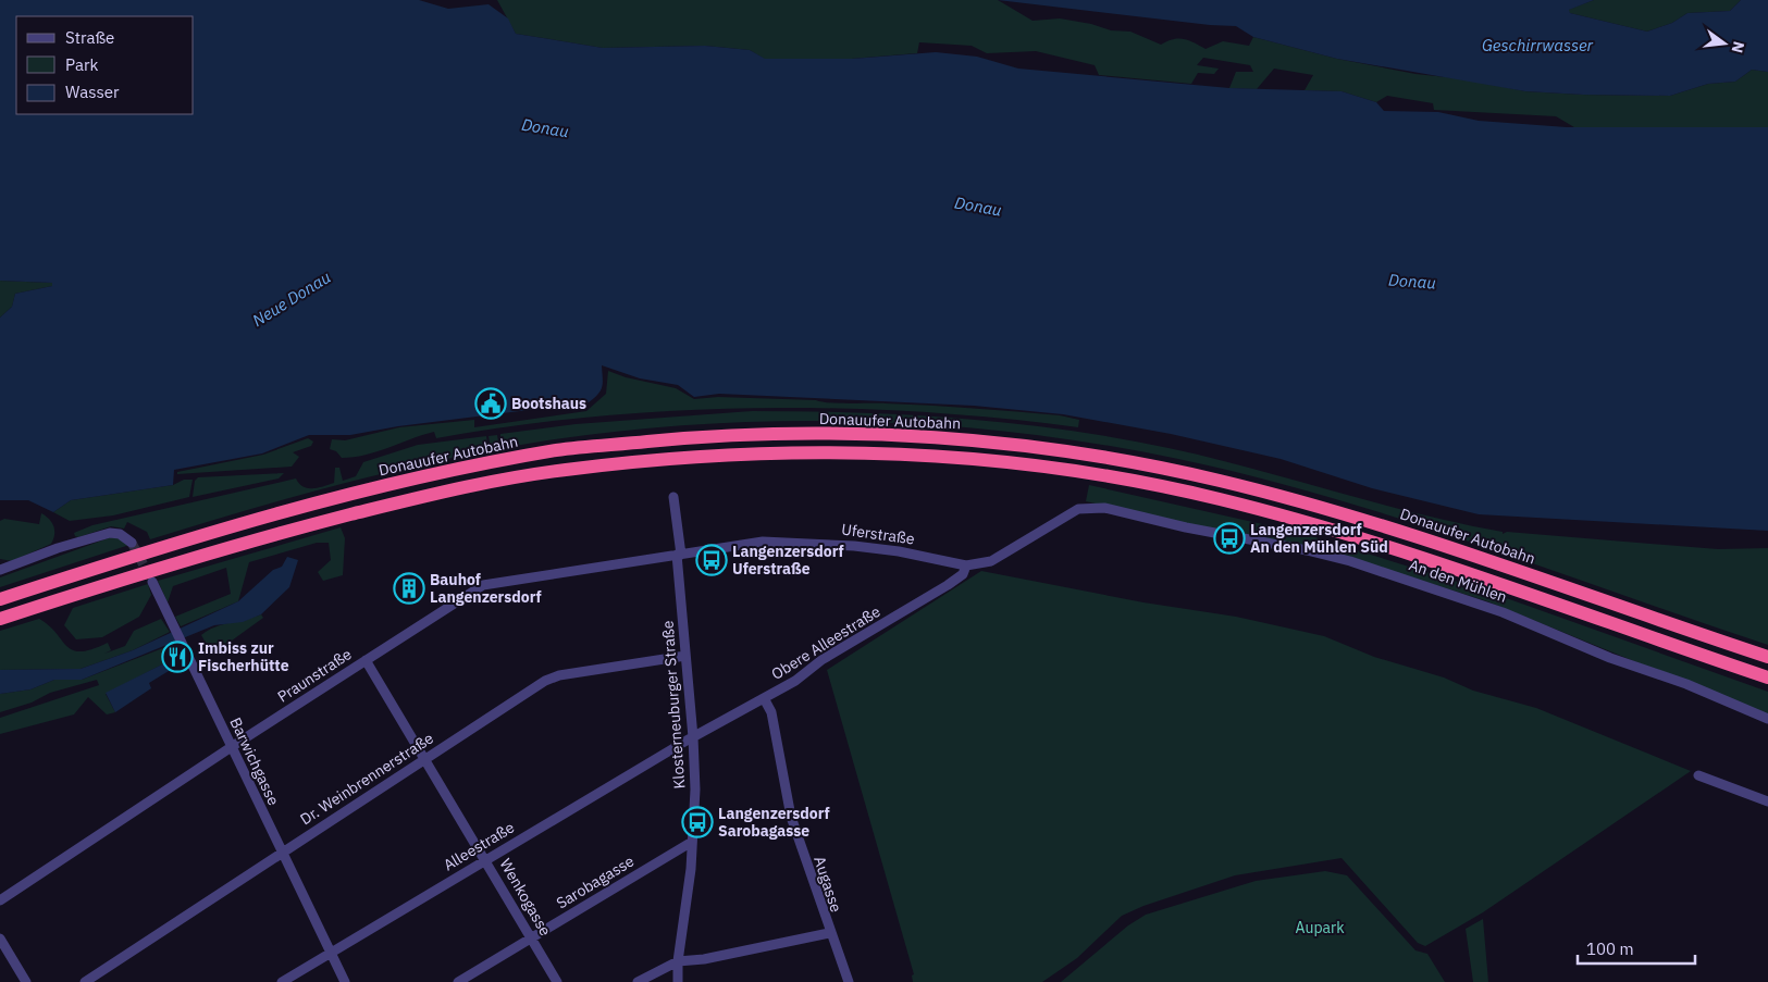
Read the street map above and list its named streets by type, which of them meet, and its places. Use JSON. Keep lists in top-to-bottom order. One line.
{"streets":{"highway":["Donauufer Autobahn"],"street":["Uferstraße","An den Mühlen","Obere Alleestraße","Praunstraße","Klosterneuburger Straße","Barwichgasse","Dr. Weinbrennerstraße","Alleestraße","Sarobagasse","Augasse","Wenkogasse"]},"crossings":[["Uferstraße","An den Mühlen"],["Uferstraße","Obere Alleestraße"],["Uferstraße","Praunstraße"],["Uferstraße","Klosterneuburger Straße"],["Obere Alleestraße","Klosterneuburger Straße"],["Obere Alleestraße","Alleestraße"],["Obere Alleestraße","Augasse"],["Praunstraße","Klosterneuburger Straße"],["Praunstraße","Barwichgasse"],["Praunstraße","Wenkogasse"],["Klosterneuburger Straße","Dr. Weinbrennerstraße"],["Klosterneuburger Straße","Alleestraße"],["Klosterneuburger Straße","Sarobagasse"],["Barwichgasse","Dr. Weinbrennerstraße"],["Barwichgasse","Alleestraße"],["Dr. Weinbrennerstraße","Wenkogasse"],["Alleestraße","Wenkogasse"],["Sarobagasse","Wenkogasse"]],"water":["Geschirrwasser","Donau","Neue Donau"],"parks":["Aupark"],"places":{"public building":["Bootshaus"],"bus stop":["Langenzersdorf An den Mühlen Süd","Langenzersdorf Uferstraße","Langenzersdorf Sarobagasse"],"building":["Bauhof Langenzersdorf"],"restaurant":["Imbiss zur Fischerhütte"]},"legend":["Straße","Park","Wasser"],"scale_bar":"100 m","north":"right"}
